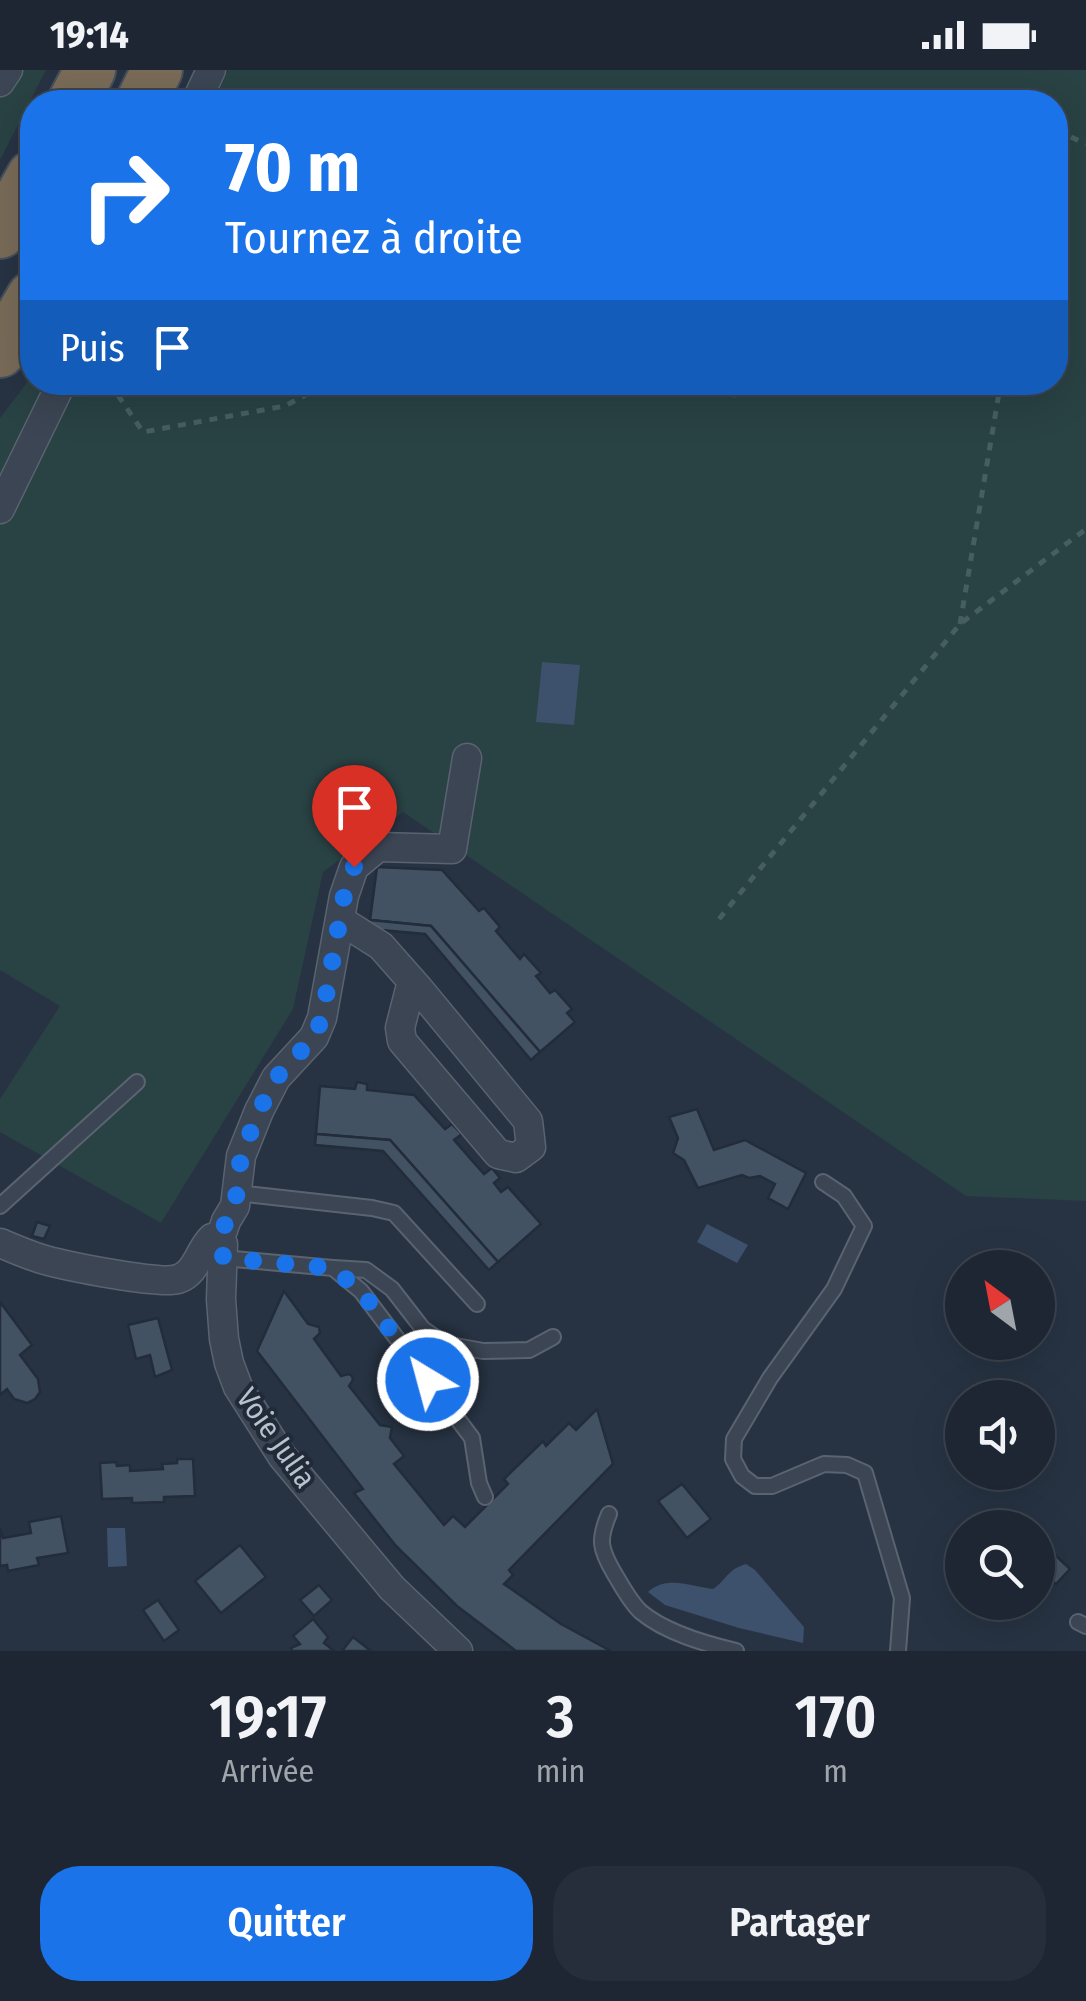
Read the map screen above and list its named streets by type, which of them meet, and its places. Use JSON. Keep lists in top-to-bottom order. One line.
{"streets":{"street":["Voie Julia"]},"north":"top left","page":{"status":"19:14","turn":["70 m","Tournez à droite"],"then":"Puis","eta":["19:17","Arrivée","3","min","170","m"],"buttons":["Quitter","Partager"]}}
